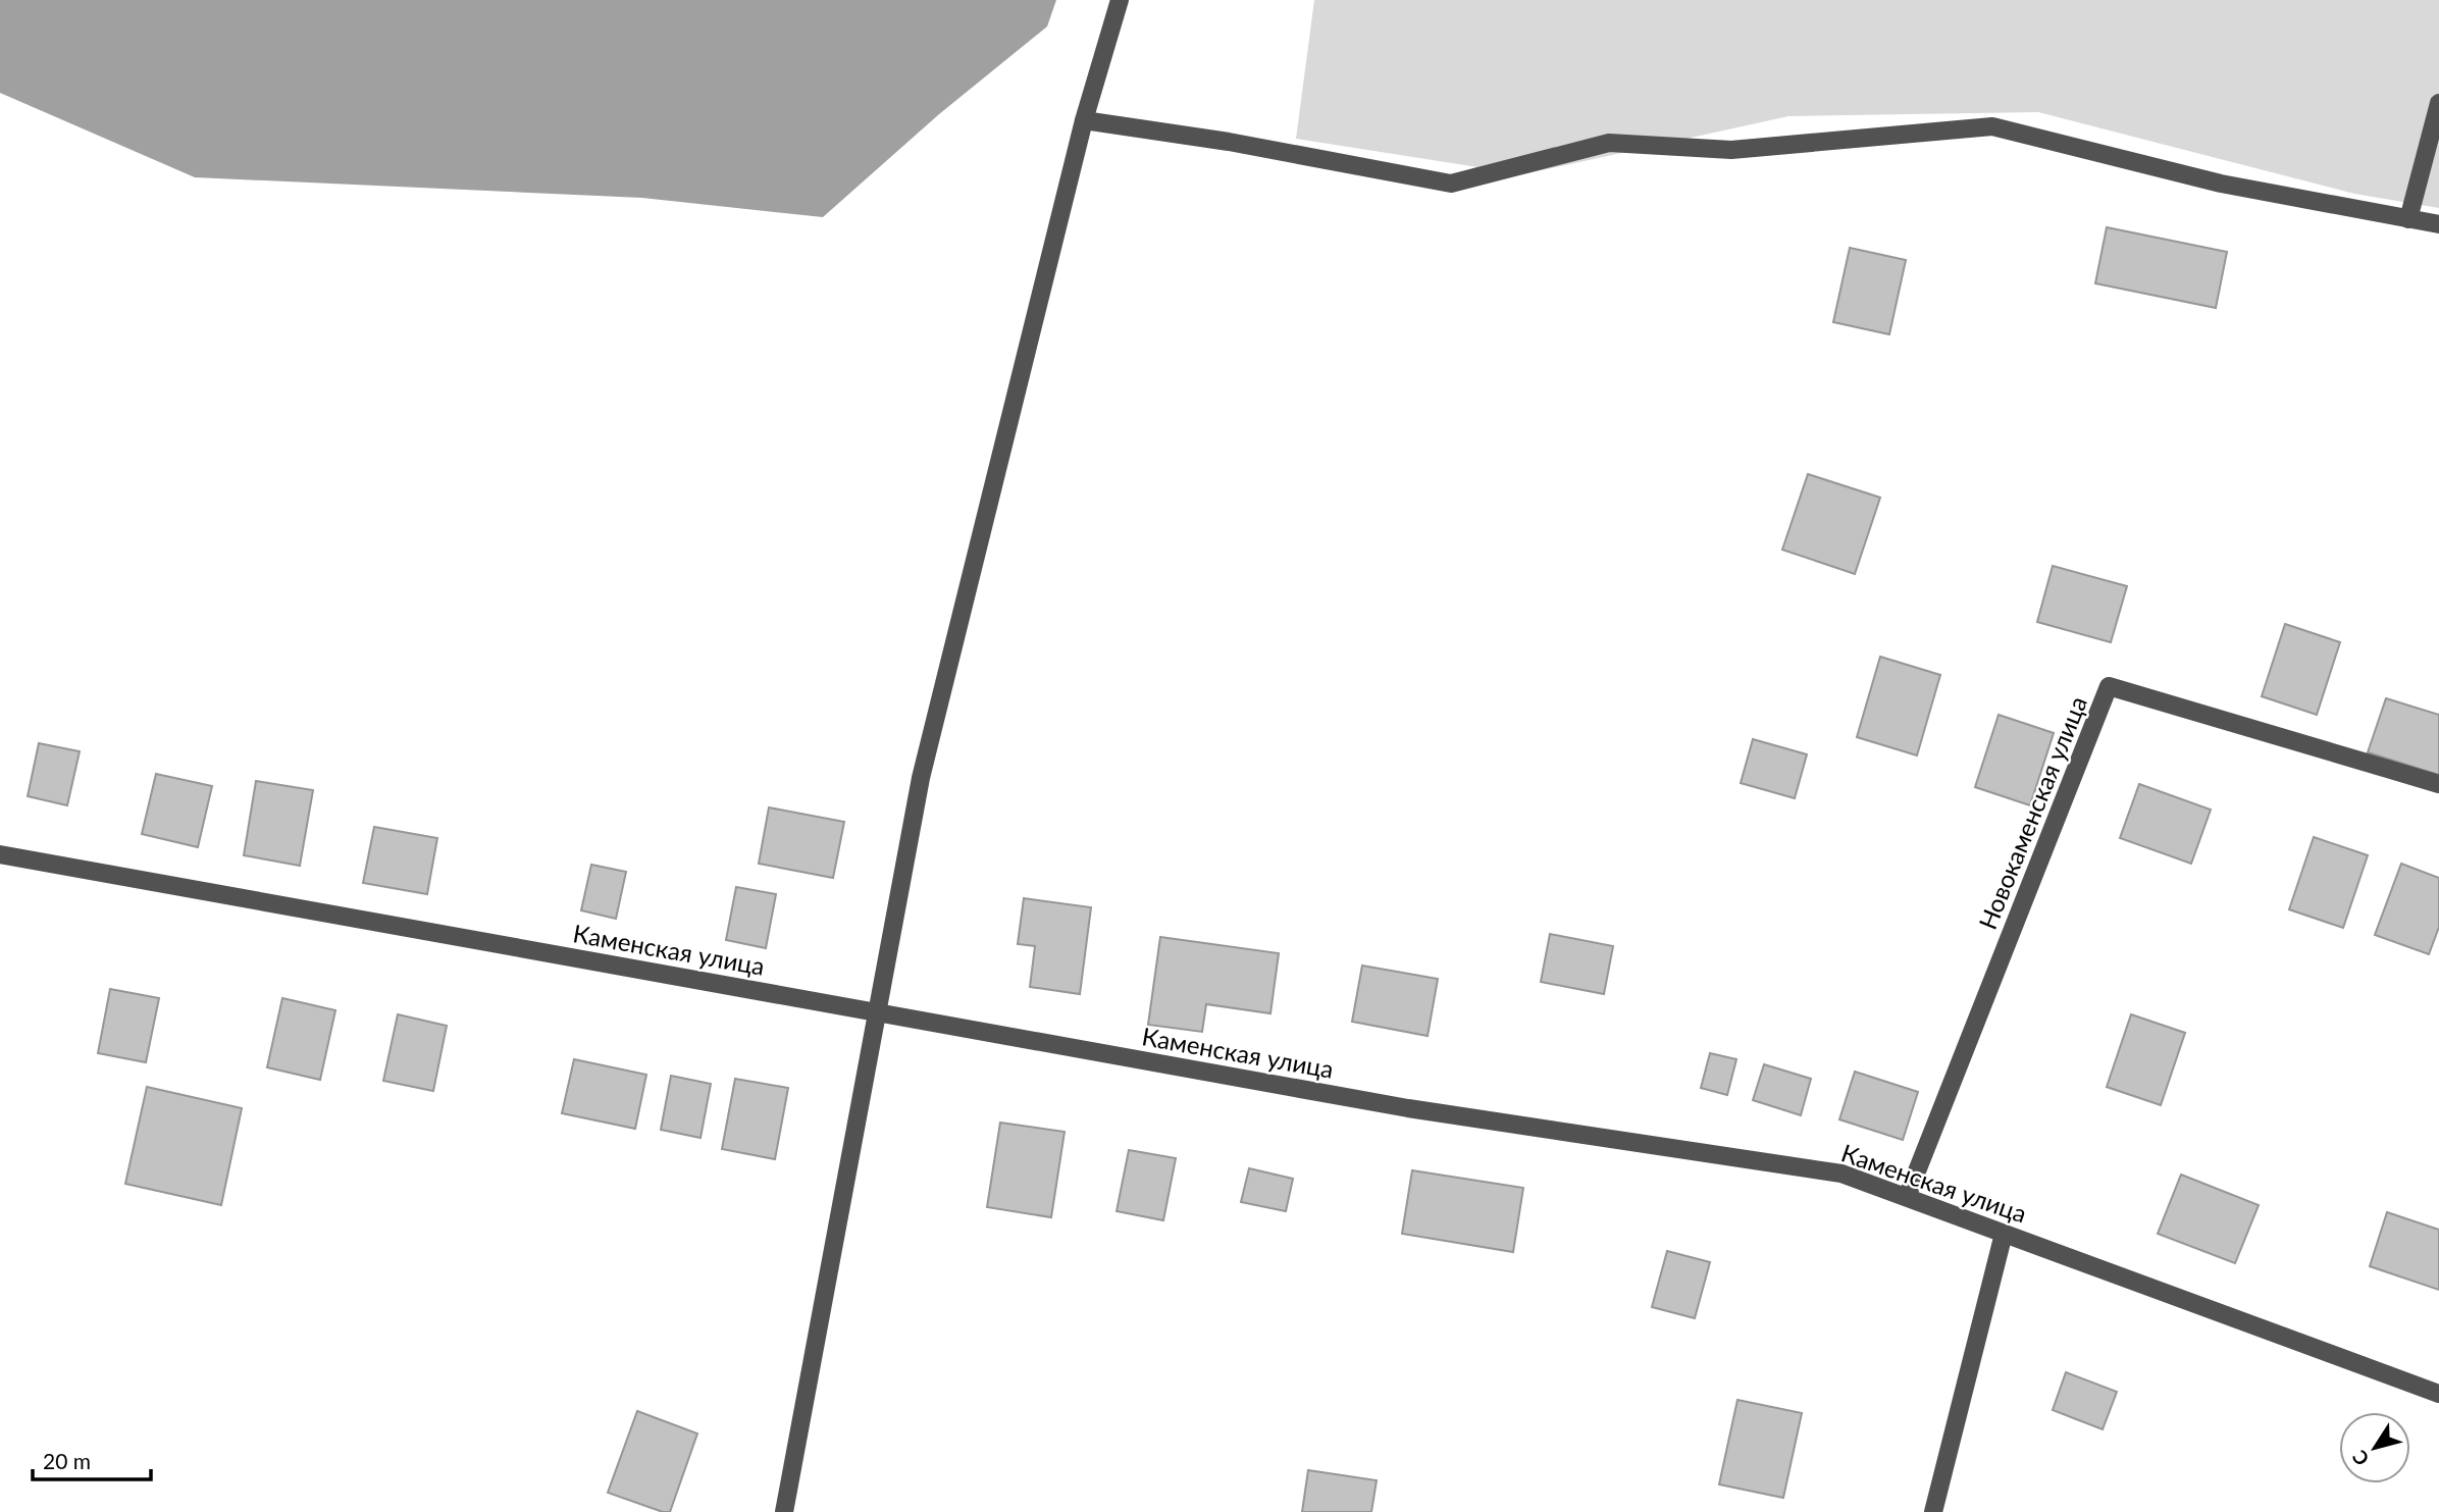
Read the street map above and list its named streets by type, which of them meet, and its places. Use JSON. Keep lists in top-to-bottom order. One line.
{"streets":{"street":["Новокаменская улица","Каменская улица"]},"crossings":[["Новокаменская улица","Каменская улица"]],"scale_bar":"20 m","north":"bottom left"}
